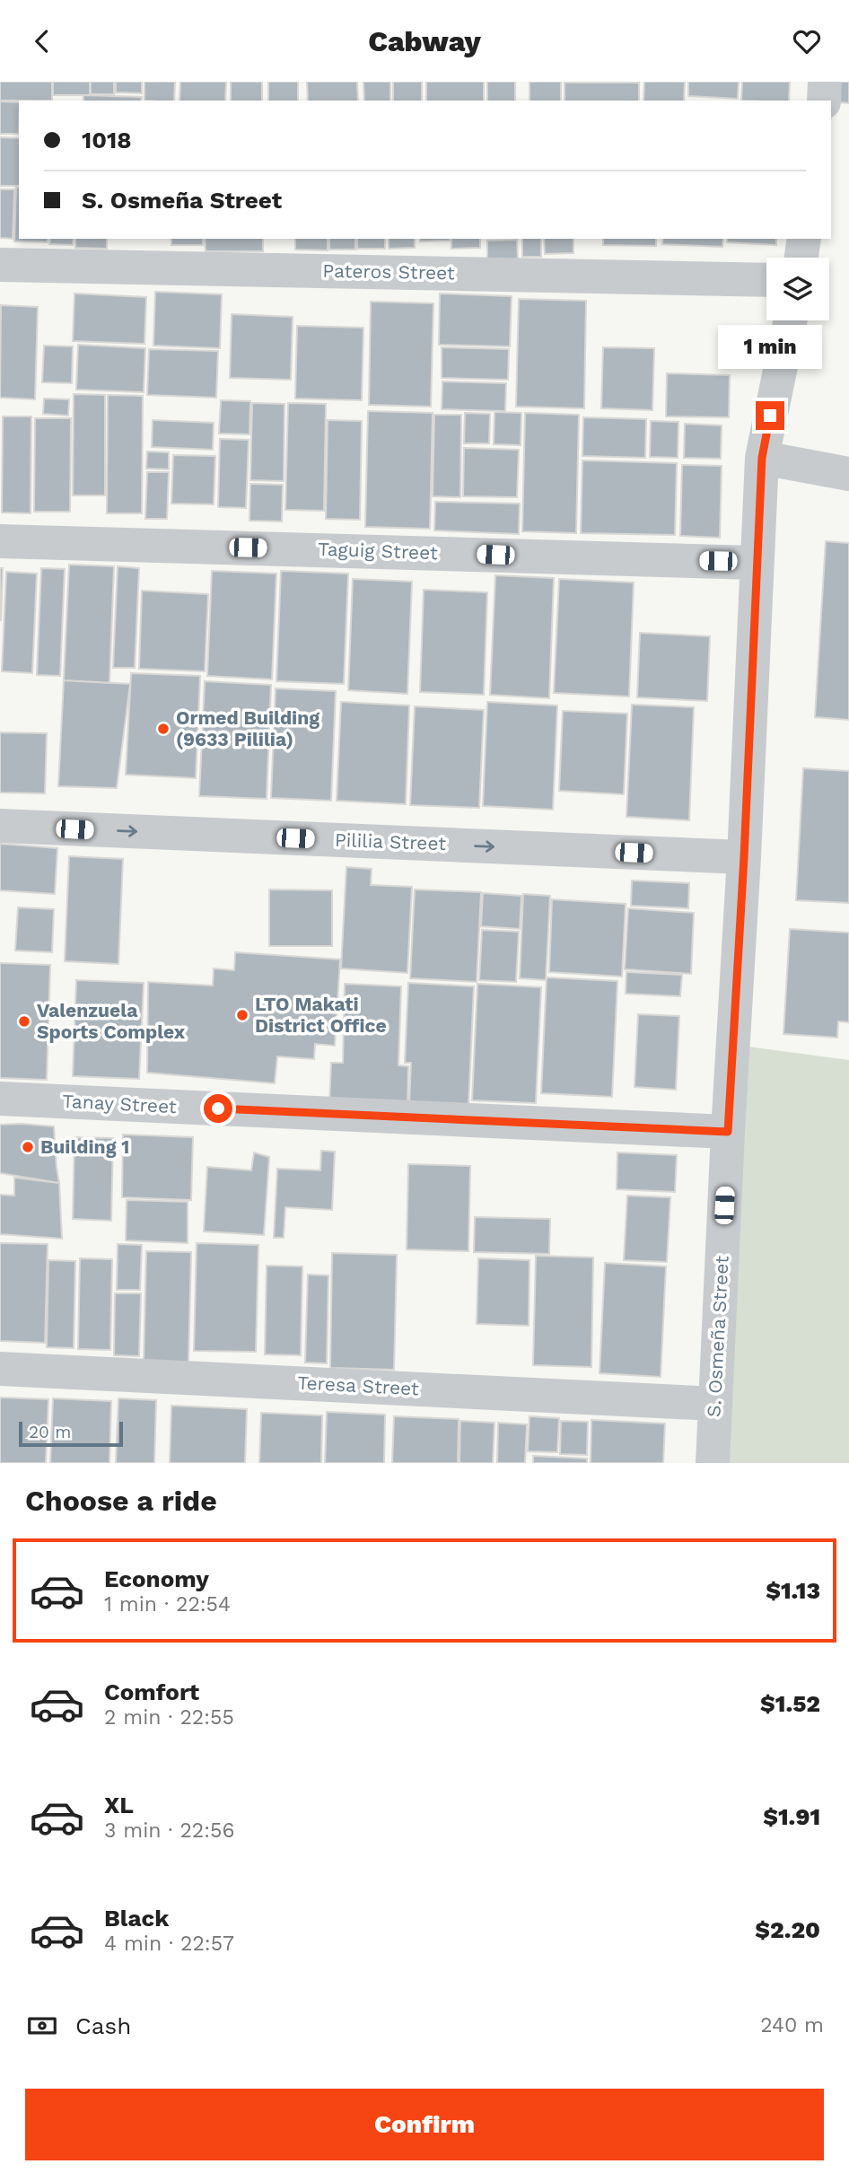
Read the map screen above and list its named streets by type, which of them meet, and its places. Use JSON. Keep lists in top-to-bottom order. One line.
{"streets":{"street":["Pateros Street","Taguig Street","Pililia Street","Tanay Street","S. Osmeña Street","Teresa Street"]},"crossings":[["Taguig Street","S. Osmeña Street"],["Pililia Street","S. Osmeña Street"],["Tanay Street","S. Osmeña Street"],["S. Osmeña Street","Teresa Street"]],"one_way":["Pililia Street"],"places":["Ormed Building (9633 Pililia)","LTO Makati District Office","Valenzuela Sports Complex","Building 1"],"scale_bar":"20 m","page":{"header":"Cabway","banner":["1018","S. Osmeña Street"],"bubble":"1 min","scale":"20 m","heading":"Choose a ride","list":[{"name":"Economy","note":"1 min · 22:54","value":"$1.13"},{"name":"Comfort","note":"2 min · 22:55","value":"$1.52"},{"name":"XL","note":"3 min · 22:56","value":"$1.91"},{"name":"Black","note":"4 min · 22:57","value":"$2.20"}],"pay":["Cash","240 m"],"buttons":"Confirm"}}
